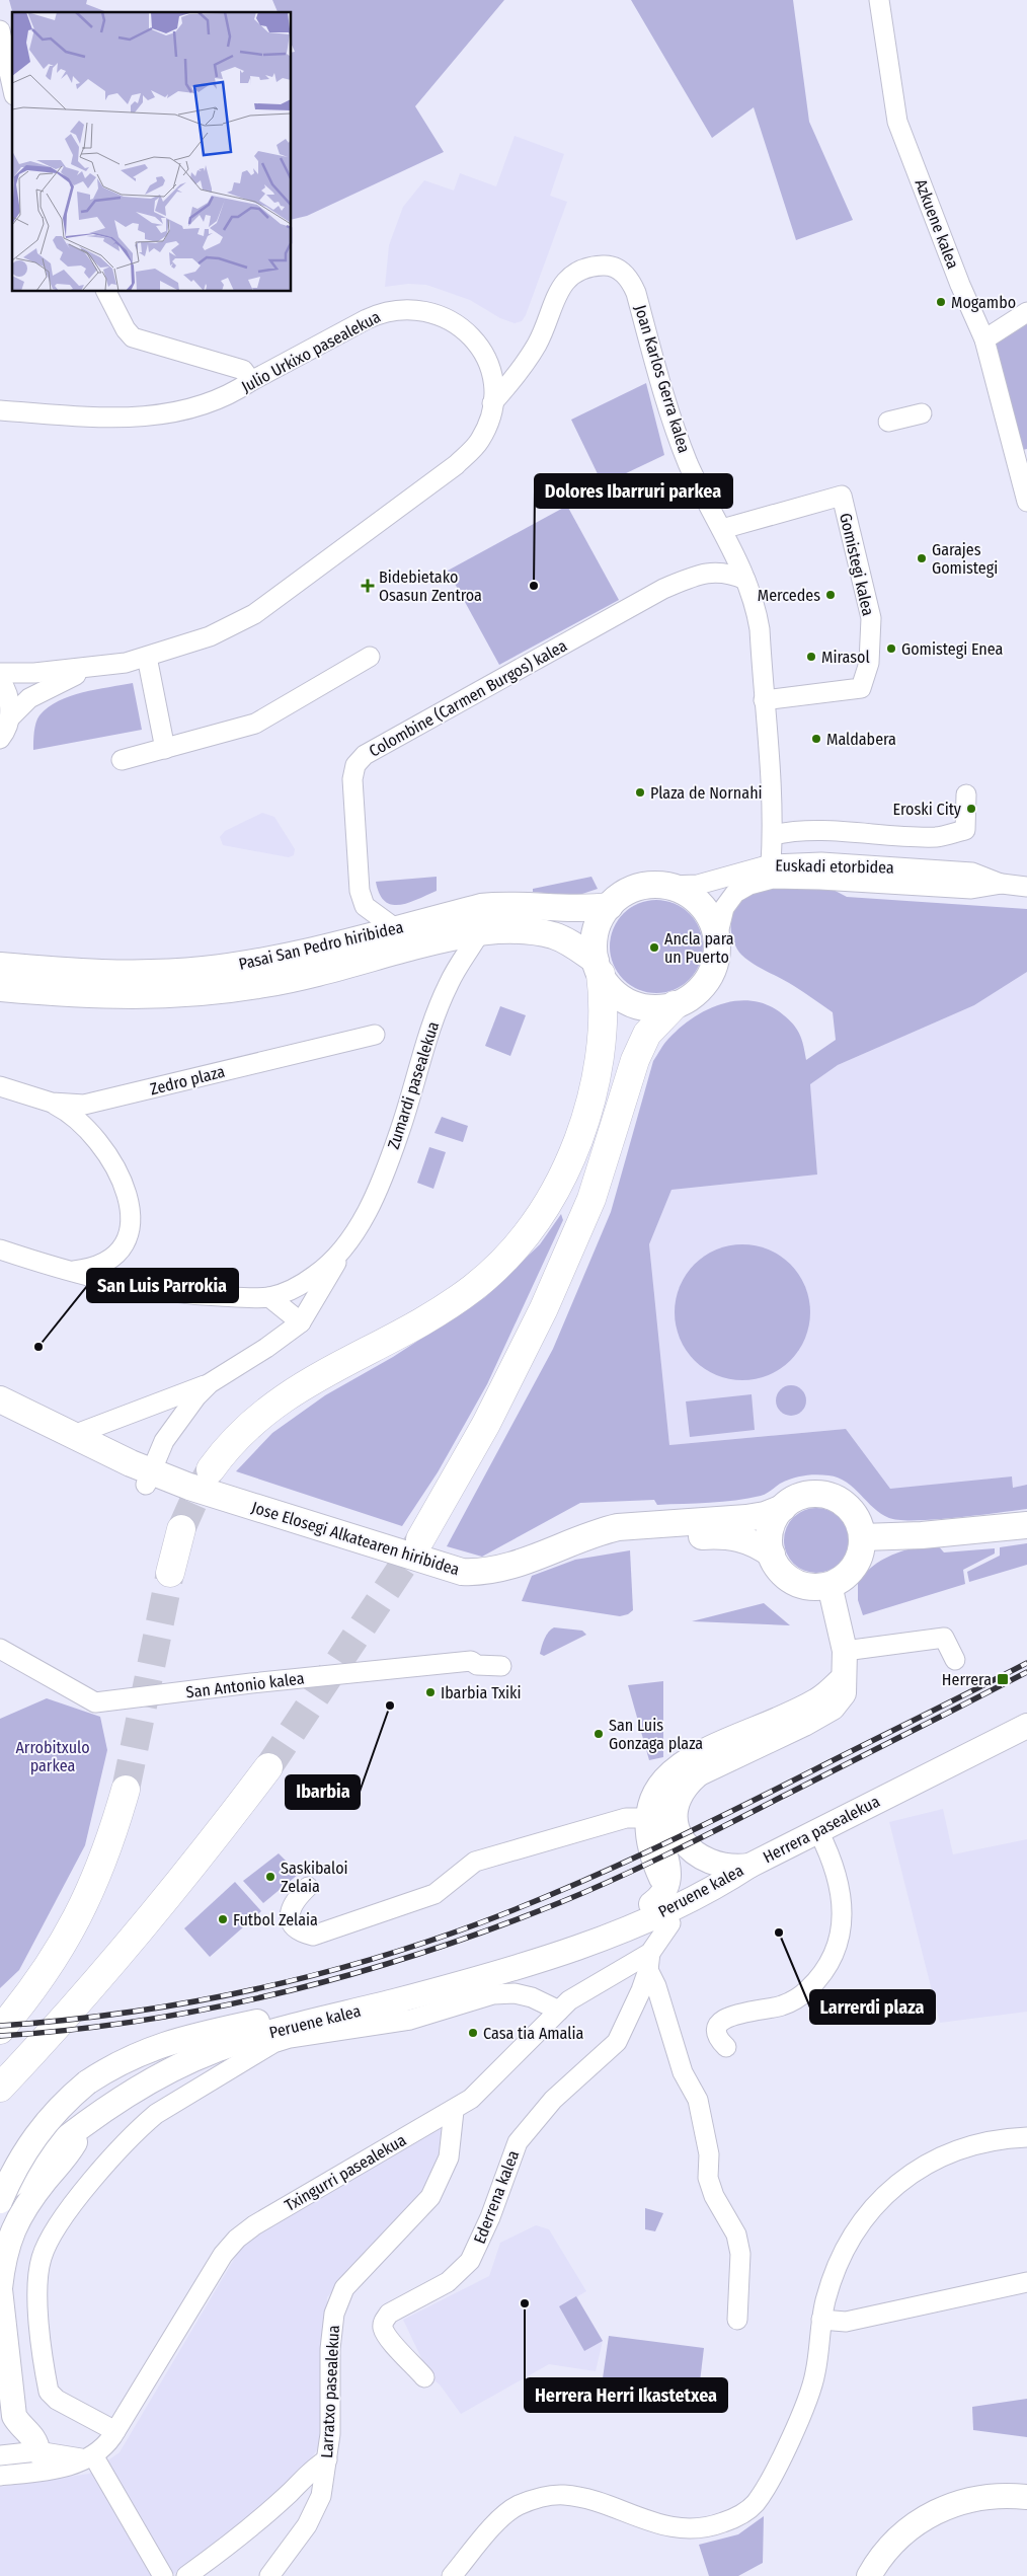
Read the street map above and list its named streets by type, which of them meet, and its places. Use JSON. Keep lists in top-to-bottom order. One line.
{"streets":{"main road":["Pasai San Pedro hiribidea","Jose Elosegi Alkatearen hiribidea"],"street":["Azkuene kalea","Julio Urkixo pasealekua","Joan Karlos Gerra kalea","Gomistegi kalea","Colombine (Carmen Burgos) kalea","Euskadi etorbidea","Zedro plaza","Zumardi pasealekua","San Antonio kalea","Herrera pasealekua","Peruene kalea","Txingurri pasealekua","Ederrena kalea","Larratxo pasealekua"]},"crossings":[["Julio Urkixo pasealekua","Joan Karlos Gerra kalea"],["Joan Karlos Gerra kalea","Gomistegi kalea"],["Joan Karlos Gerra kalea","Colombine (Carmen Burgos) kalea"],["Joan Karlos Gerra kalea","Euskadi etorbidea"],["Colombine (Carmen Burgos) kalea","Pasai San Pedro hiribidea"],["Euskadi etorbidea","Pasai San Pedro hiribidea"],["Pasai San Pedro hiribidea","Zumardi pasealekua"],["Zumardi pasealekua","Jose Elosegi Alkatearen hiribidea"],["Herrera pasealekua","Peruene kalea"],["Txingurri pasealekua","Ederrena kalea"],["Txingurri pasealekua","Larratxo pasealekua"]],"parks":["Arrobitxulo parkea"],"places":{"other":["Mogambo","Garajes Gomistegi","Dolores Ibarruri parkea","Mercedes","Gomistegi Enea","Mirasol","Maldabera","Plaza de Nornahi","Eroski City","Ancla para un Puerto","San Luis Parrokia","Ibarbia Txiki","Ibarbia","San Luis Gonzaga plaza","Saskibaloi Zelaia","Futbol Zelaia","Larrerdi plaza","Casa tia Amalia","Herrera Herri Ikastetxea"],"health":["Bidebietako Osasun Zentroa"],"transit":["Herrera"]}}
